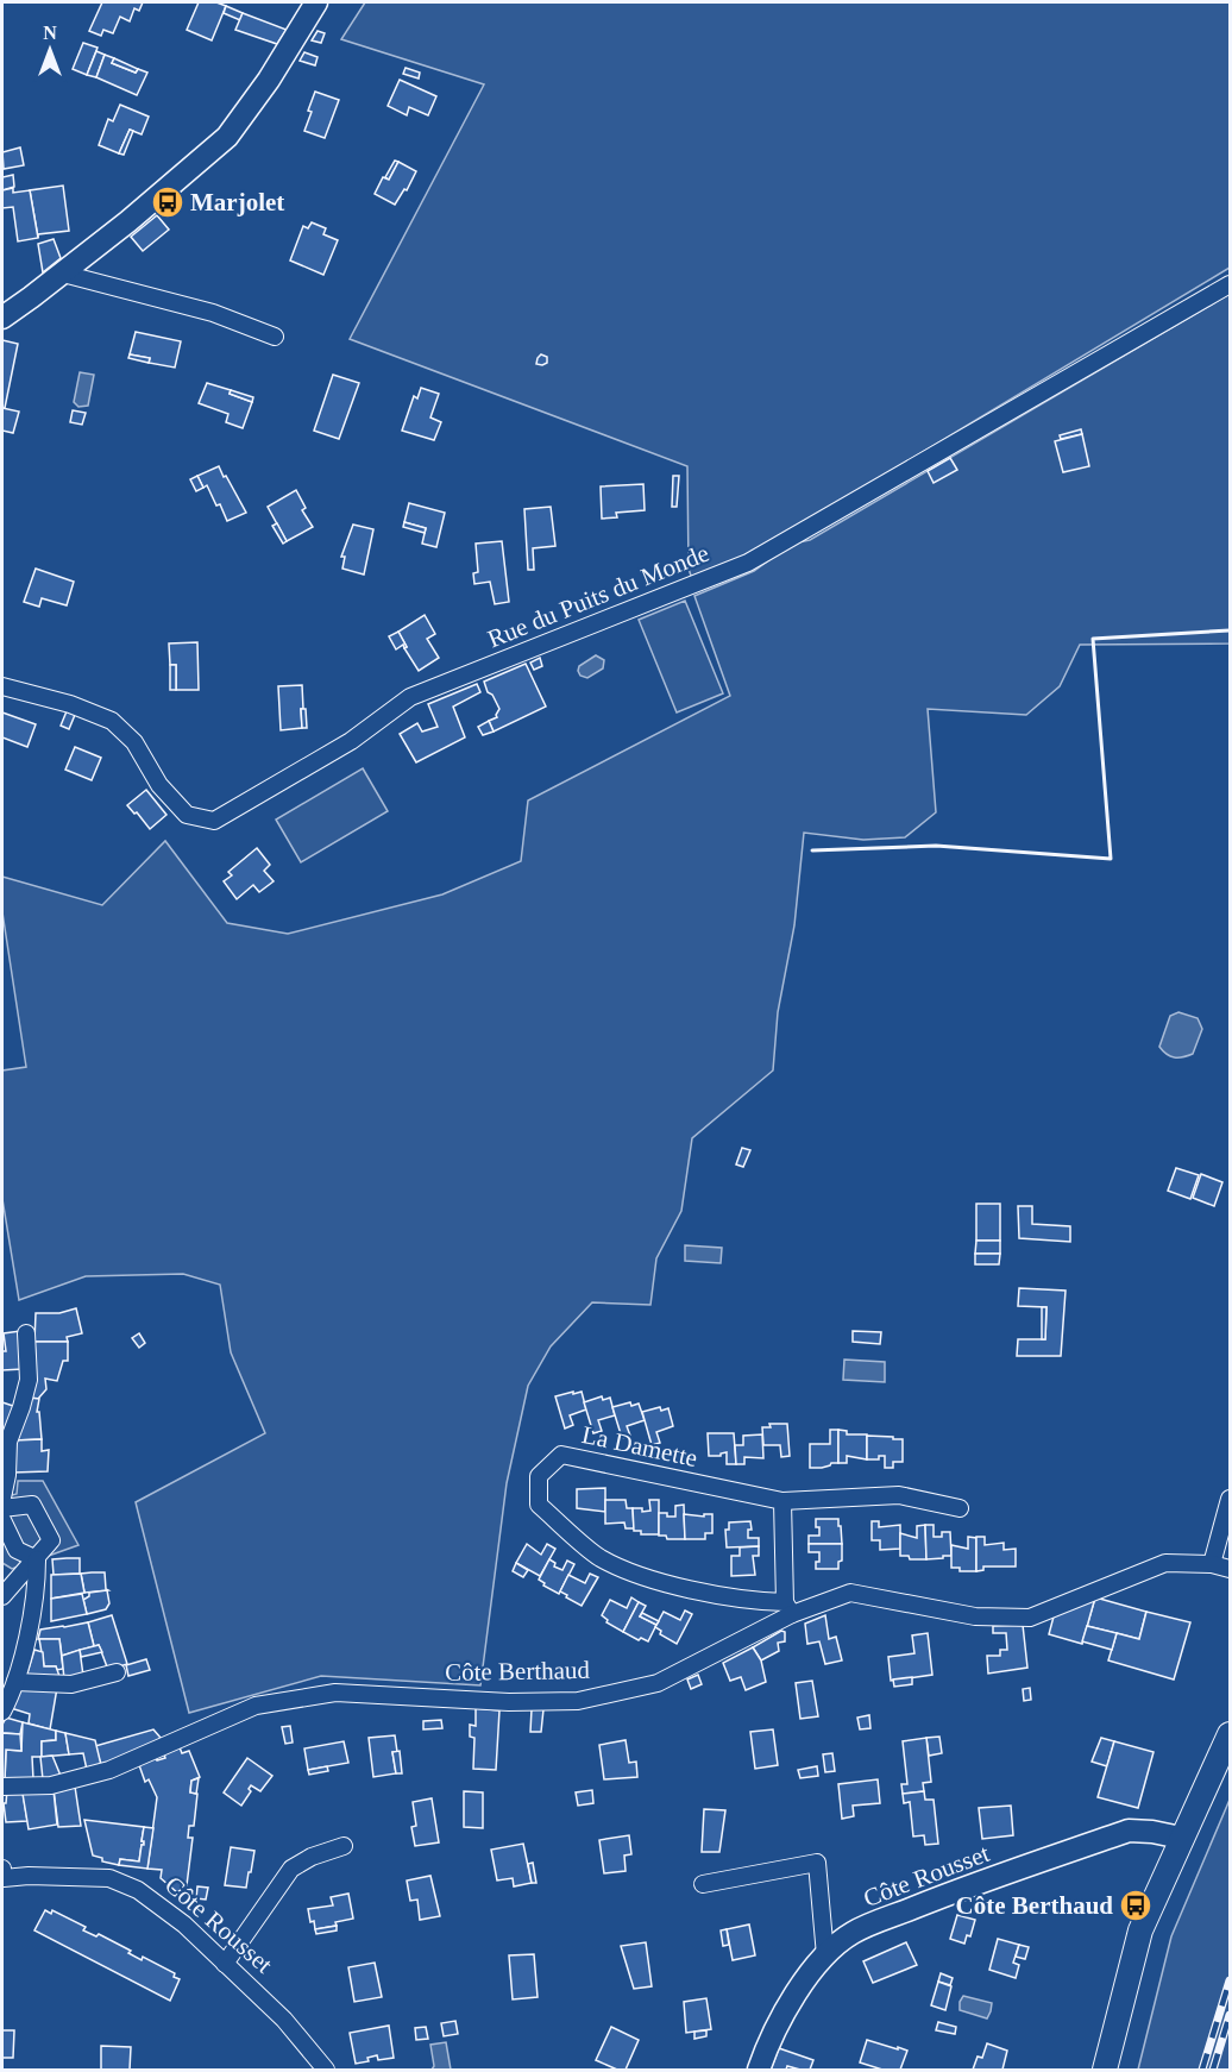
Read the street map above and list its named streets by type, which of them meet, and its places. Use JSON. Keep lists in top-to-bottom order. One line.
{"streets":{"street":["Rue du Puits du Monde","La Damette","Côte Berthaud","Côte Rousset"]},"crossings":[["La Damette","Côte Berthaud"]],"places":{"bus stop":["Marjolet","Côte Berthaud"]},"north":"top"}
